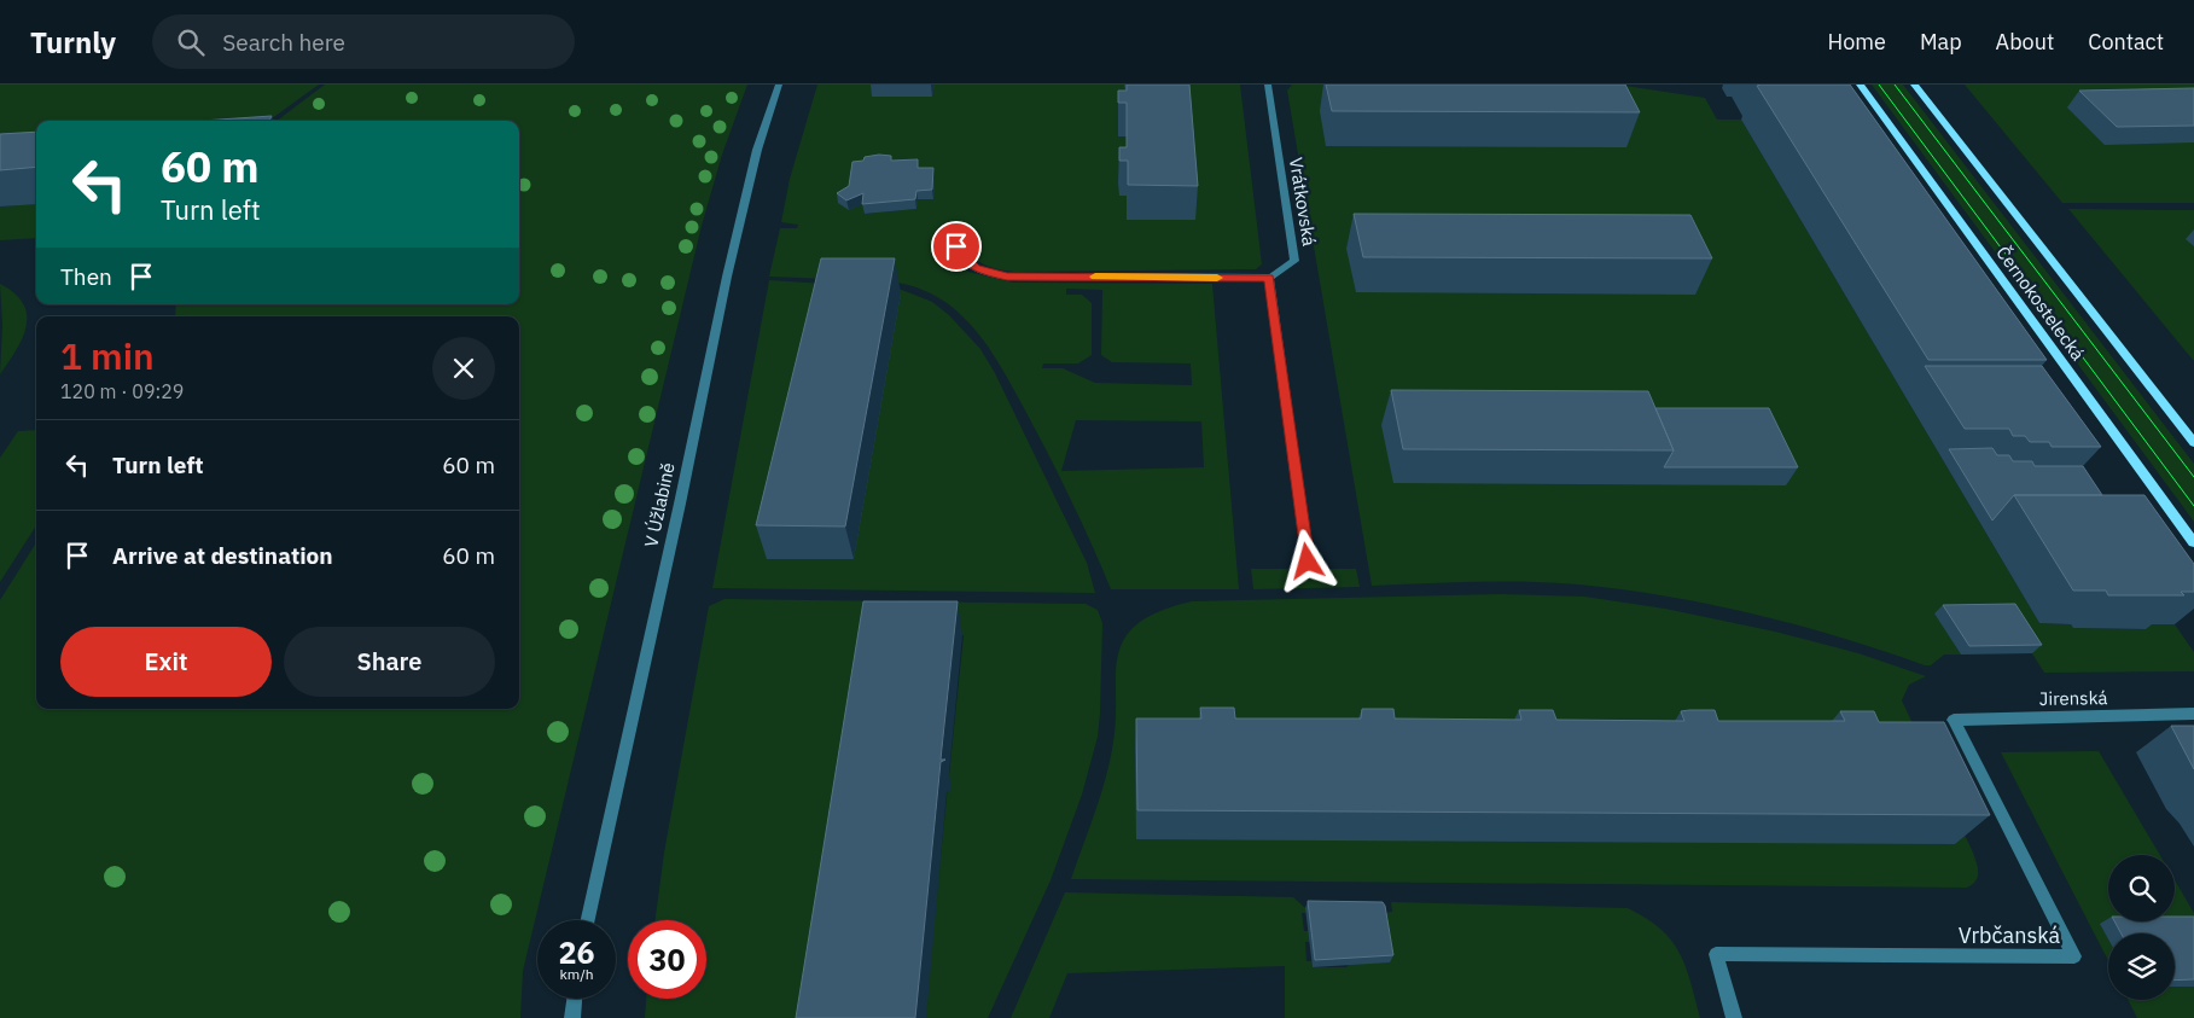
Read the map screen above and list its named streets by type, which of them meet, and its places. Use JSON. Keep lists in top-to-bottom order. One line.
{"streets":{"main road":["Černokostelecká"],"street":["Vrátkovská","V Úžlabině","Jirenská","Vrbčanská"]},"crossings":[["Jirenská","Vrbčanská"]],"page":{"header":"Turnly","search":"Search here","nav":["Home","Map","About","Contact"],"turn":["60 m","Turn left"],"then":"Then","heading":["1 min","120 m · 09:29"],"list":[{"name":"Turn left","value":"60 m"},{"name":"Arrive at destination","value":"60 m"}],"buttons":["Exit","Share"],"speed":"26 km/h","limit":"30"}}
